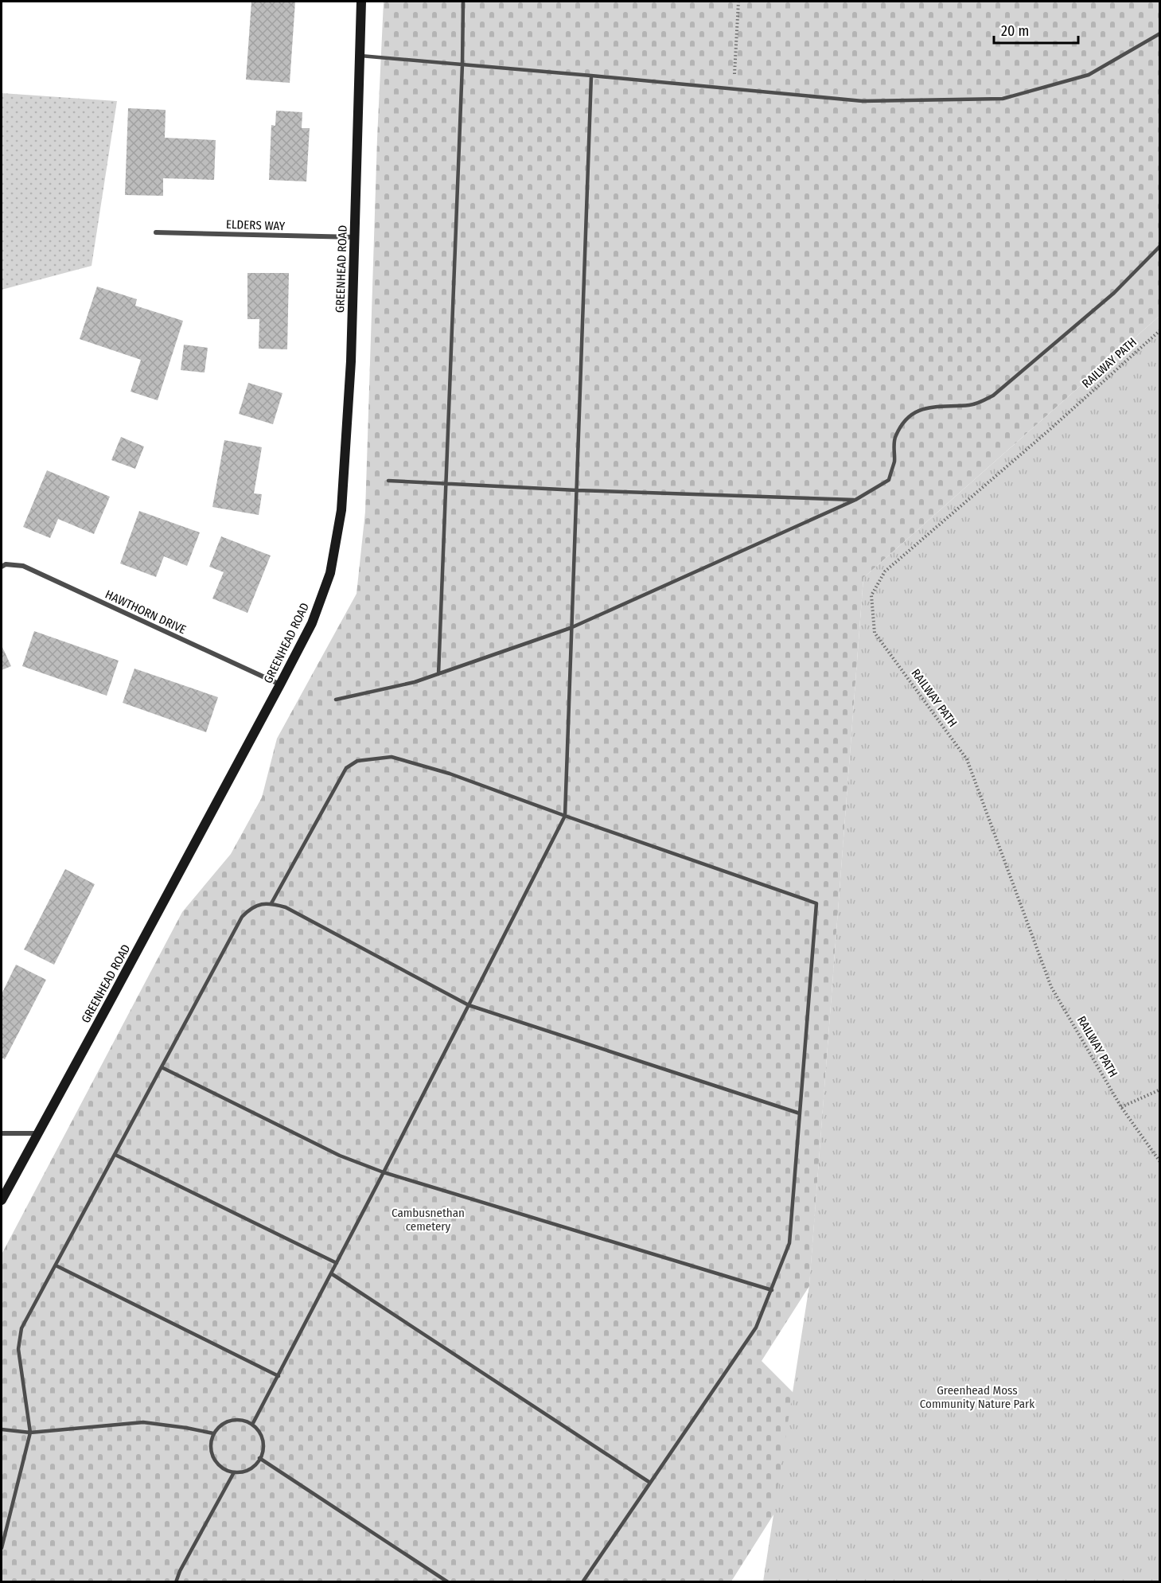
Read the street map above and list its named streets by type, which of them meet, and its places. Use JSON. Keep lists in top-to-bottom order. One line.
{"streets":{"street":["ELDERS WAY","GREENHEAD ROAD","HAWTHORN DRIVE"],"path":["RAILWAY PATH"]},"crossings":[["ELDERS WAY","GREENHEAD ROAD"],["GREENHEAD ROAD","HAWTHORN DRIVE"]],"parks":["Cambusnethan cemetery","Greenhead Moss Community Nature Park"],"scale_bar":"20 m"}
